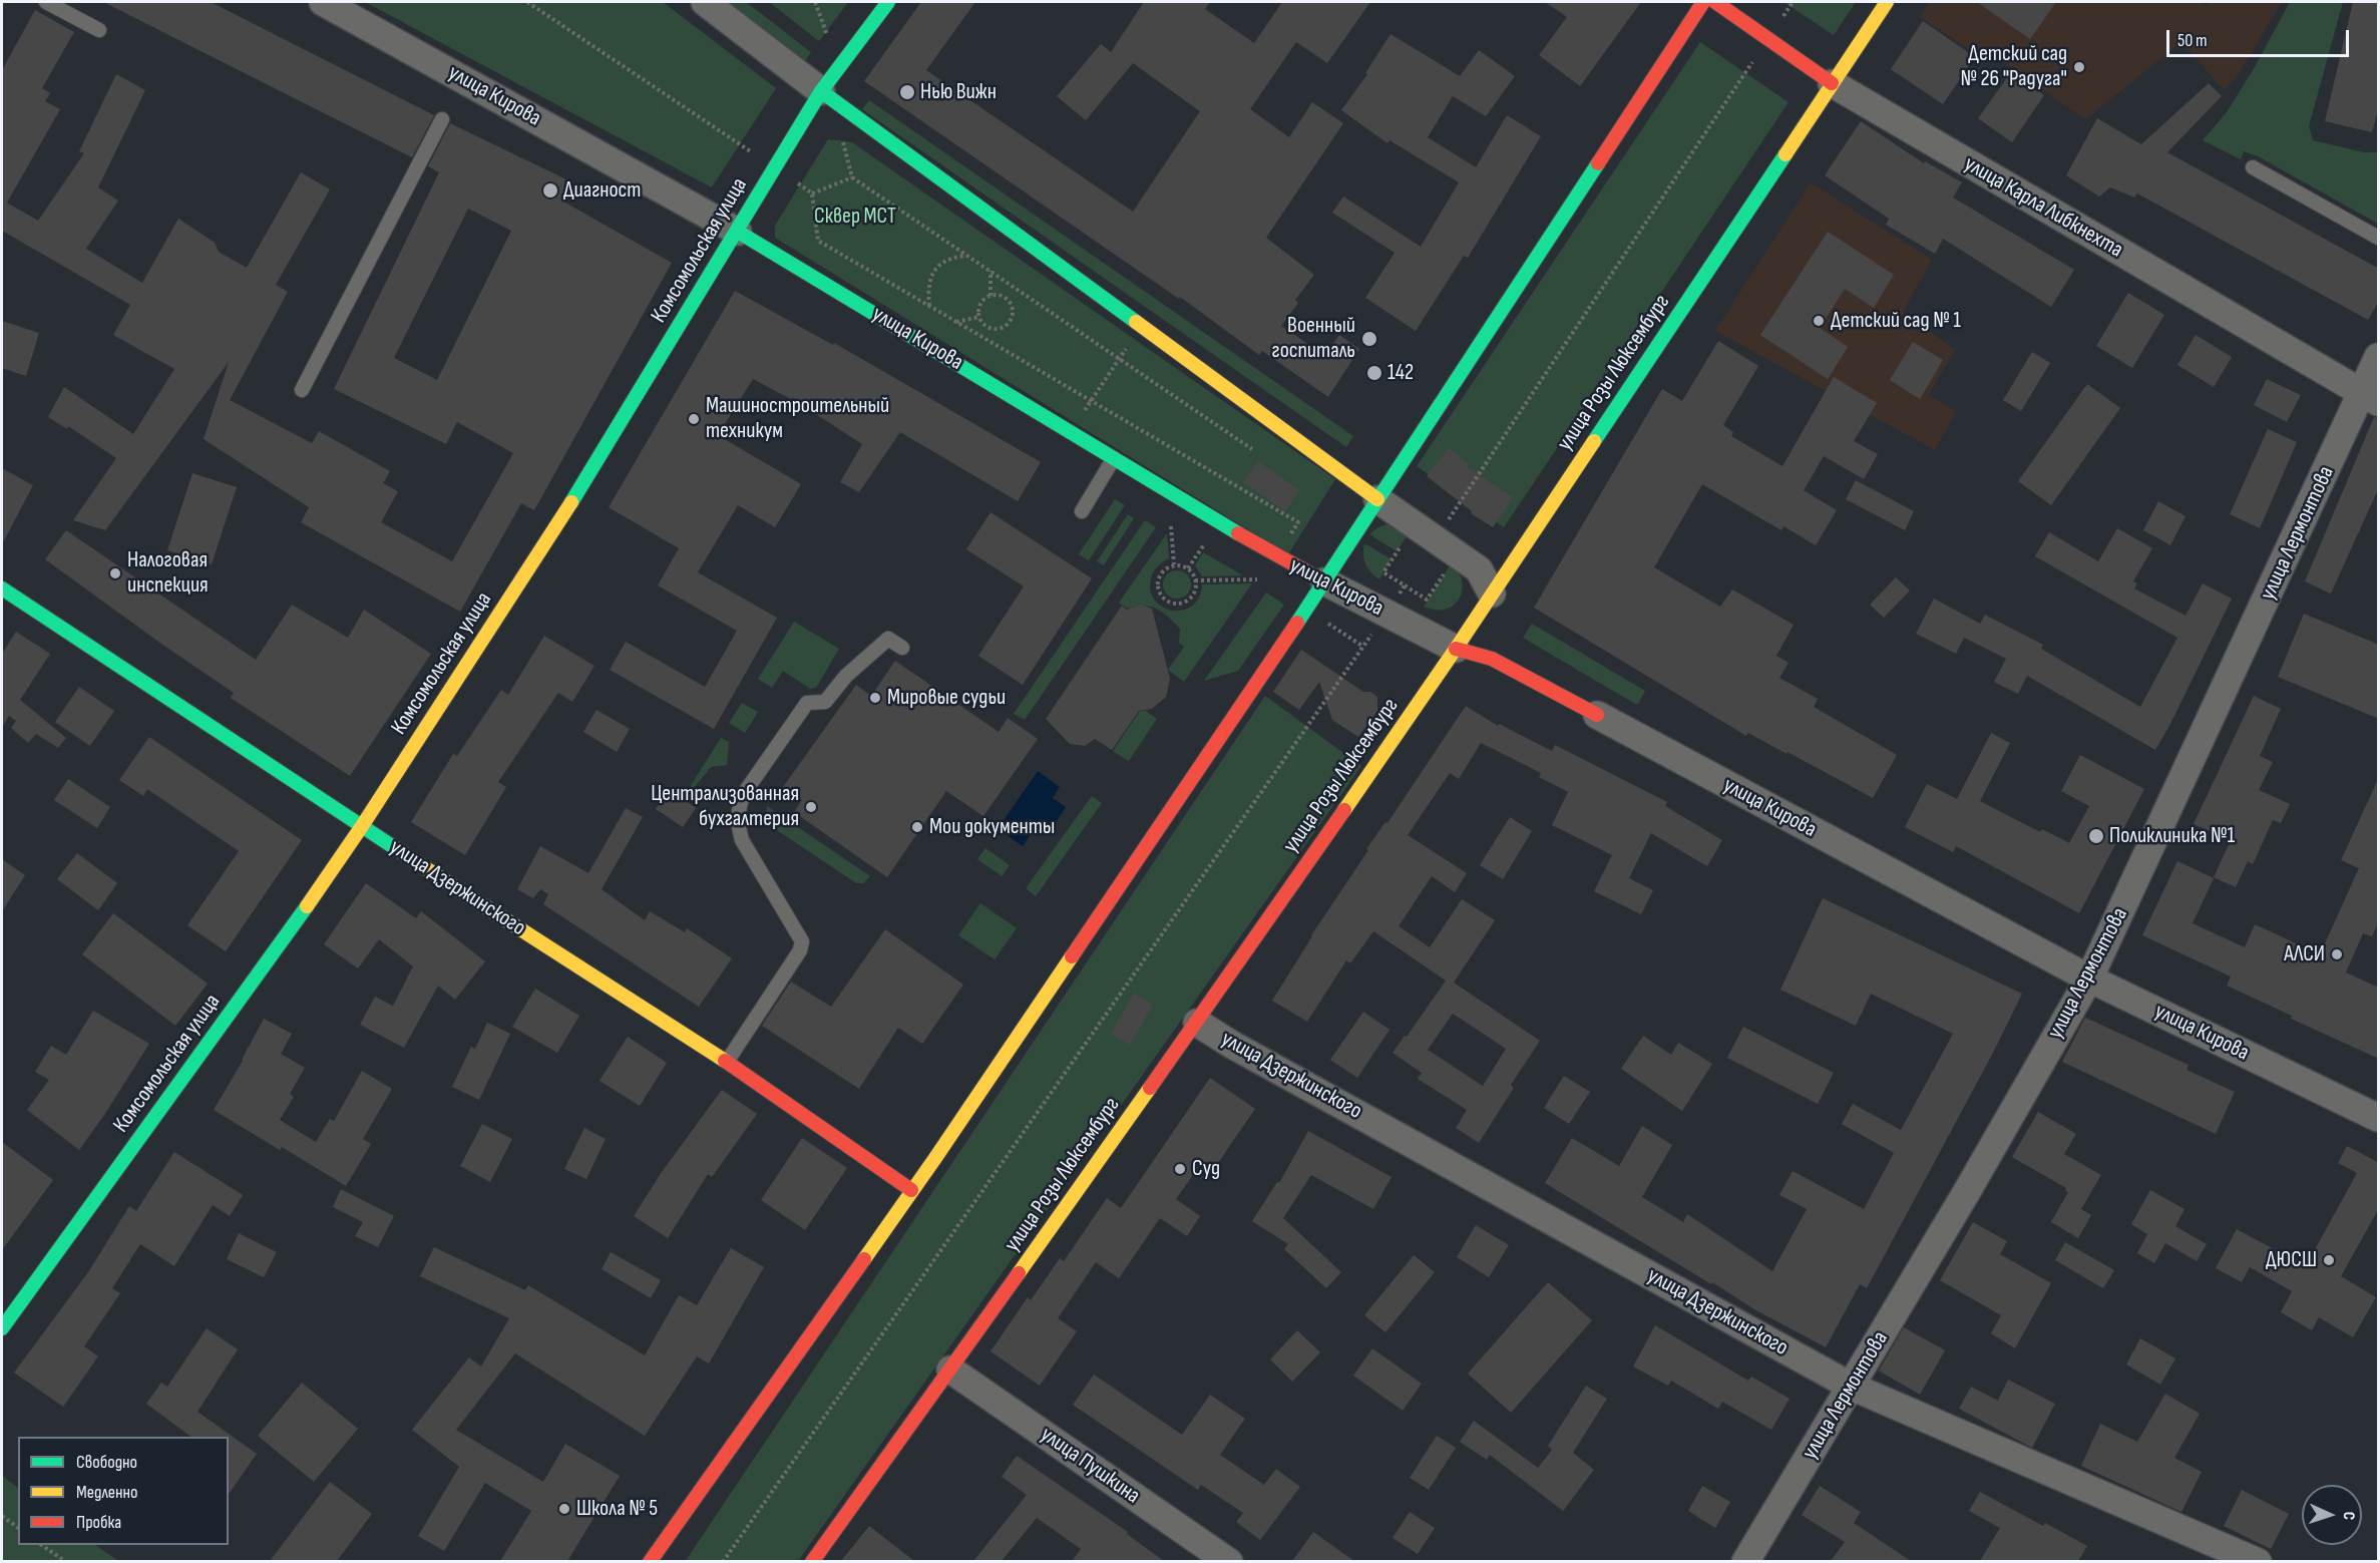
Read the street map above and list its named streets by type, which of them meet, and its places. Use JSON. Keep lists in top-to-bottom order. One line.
{"streets":{"main road":["улица Кирова","улица Карла Либкнехта","Комсомольская улица","улица Розы Люксембург","улица Дзержинского"],"street":["улица Лермонтова","улица Пушкина"]},"crossings":[["улица Кирова","Комсомольская улица"],["улица Кирова","улица Розы Люксембург"],["улица Кирова","улица Лермонтова"],["улица Карла Либкнехта","улица Розы Люксембург"],["улица Карла Либкнехта","улица Лермонтова"],["Комсомольская улица","улица Дзержинского"],["улица Розы Люксембург","улица Дзержинского"],["улица Розы Люксембург","улица Пушкина"],["улица Лермонтова","улица Дзержинского"]],"parks":["Сквер МСТ"],"places":["Детский сад № 26 \"Радуга\"","Нью Вижн","Диагност","Детский сад № 1","Военный госпиталь","142","Машиностроительный техникум","Налоговая инспекция","Мировые судьи","Централизованная бухгалтерия","Мои документы","Поликлиника №1","АЛСИ","Суд","ДЮСШ","Школа № 5"],"legend":["Свободно","Медленно","Пробка"],"scale_bar":"50 m","north":"right"}
